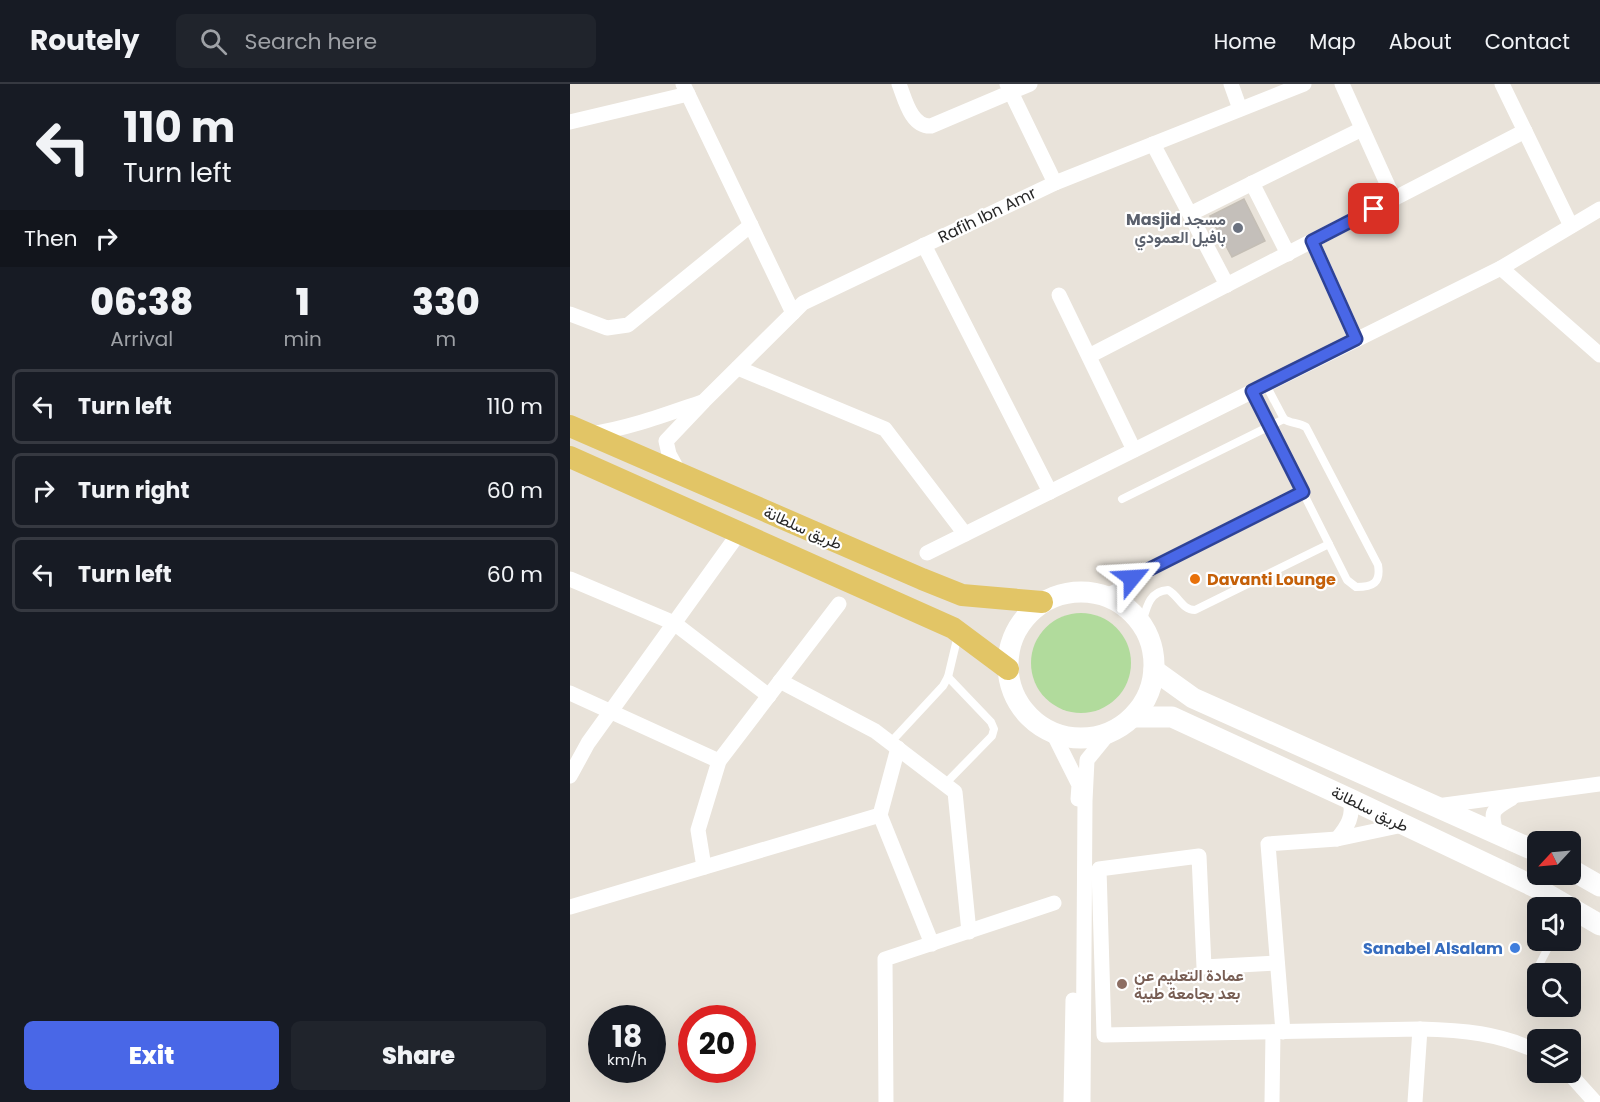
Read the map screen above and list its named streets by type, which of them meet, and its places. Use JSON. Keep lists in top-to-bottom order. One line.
{"streets":{"main road":["طريق سلطانة"],"street":["Rafih Ibn Amr"]},"crossings":[["Rafih Ibn Amr","طريق سلطانة"]],"places":["Masjid مسجد بافيل العمودي","Davanti Lounge","Sanabel Alsalam","عمادة التعليم عن بعد بجامعة طيبة"],"north":"bottom left","page":{"header":"Routely","search":"Search here","nav":["Home","Map","About","Contact"],"turn":["110 m","Turn left"],"then":"Then","eta":["06:38","Arrival","1","min","330","m"],"list":[{"name":"Turn left","value":"110 m"},{"name":"Turn right","value":"60 m"},{"name":"Turn left","value":"60 m"}],"speed":"18 km/h","limit":"20","buttons":["Exit","Share"]}}
